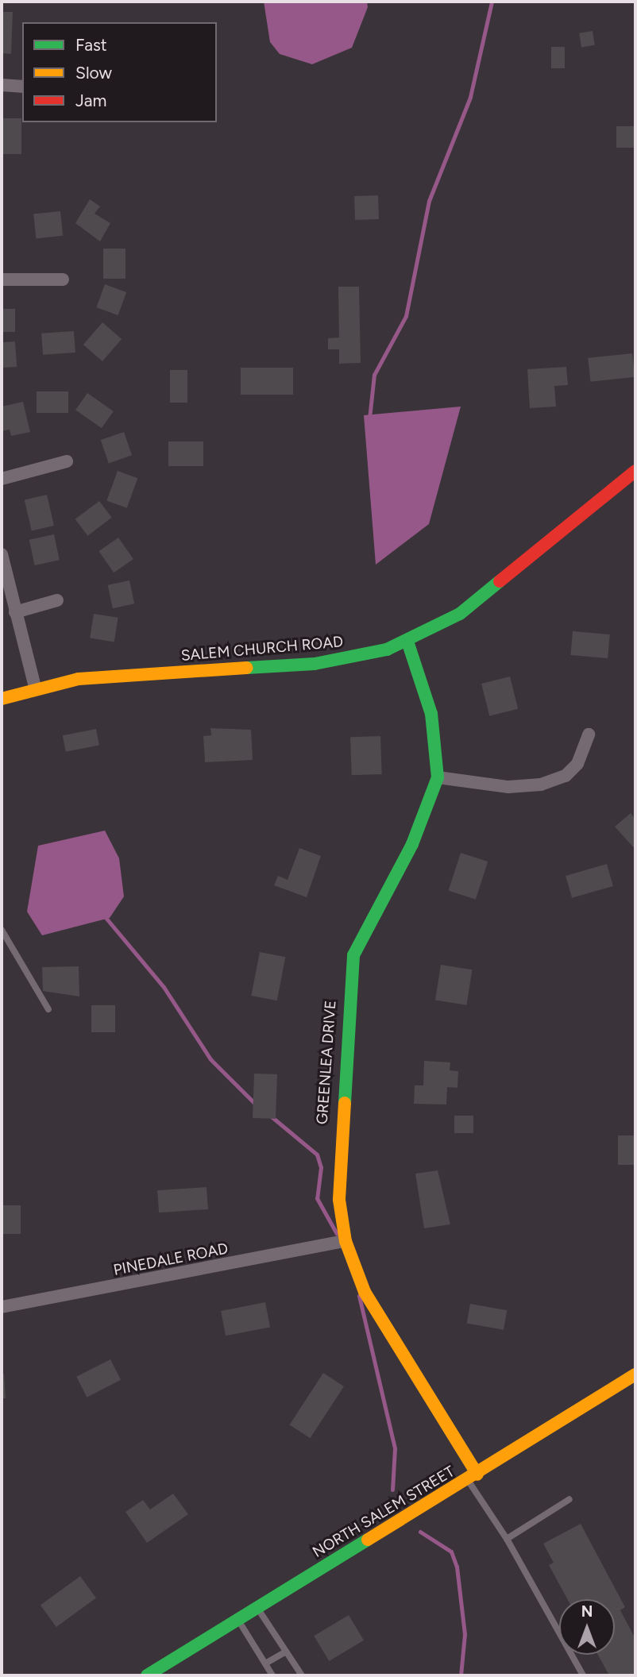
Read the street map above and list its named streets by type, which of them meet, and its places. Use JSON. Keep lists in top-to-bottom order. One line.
{"streets":{"street":["SALEM CHURCH ROAD","GREENLEA DRIVE","PINEDALE ROAD","NORTH SALEM STREET"]},"crossings":[["SALEM CHURCH ROAD","GREENLEA DRIVE"],["GREENLEA DRIVE","PINEDALE ROAD"],["GREENLEA DRIVE","NORTH SALEM STREET"]],"legend":["Fast","Slow","Jam"],"north":"top"}
